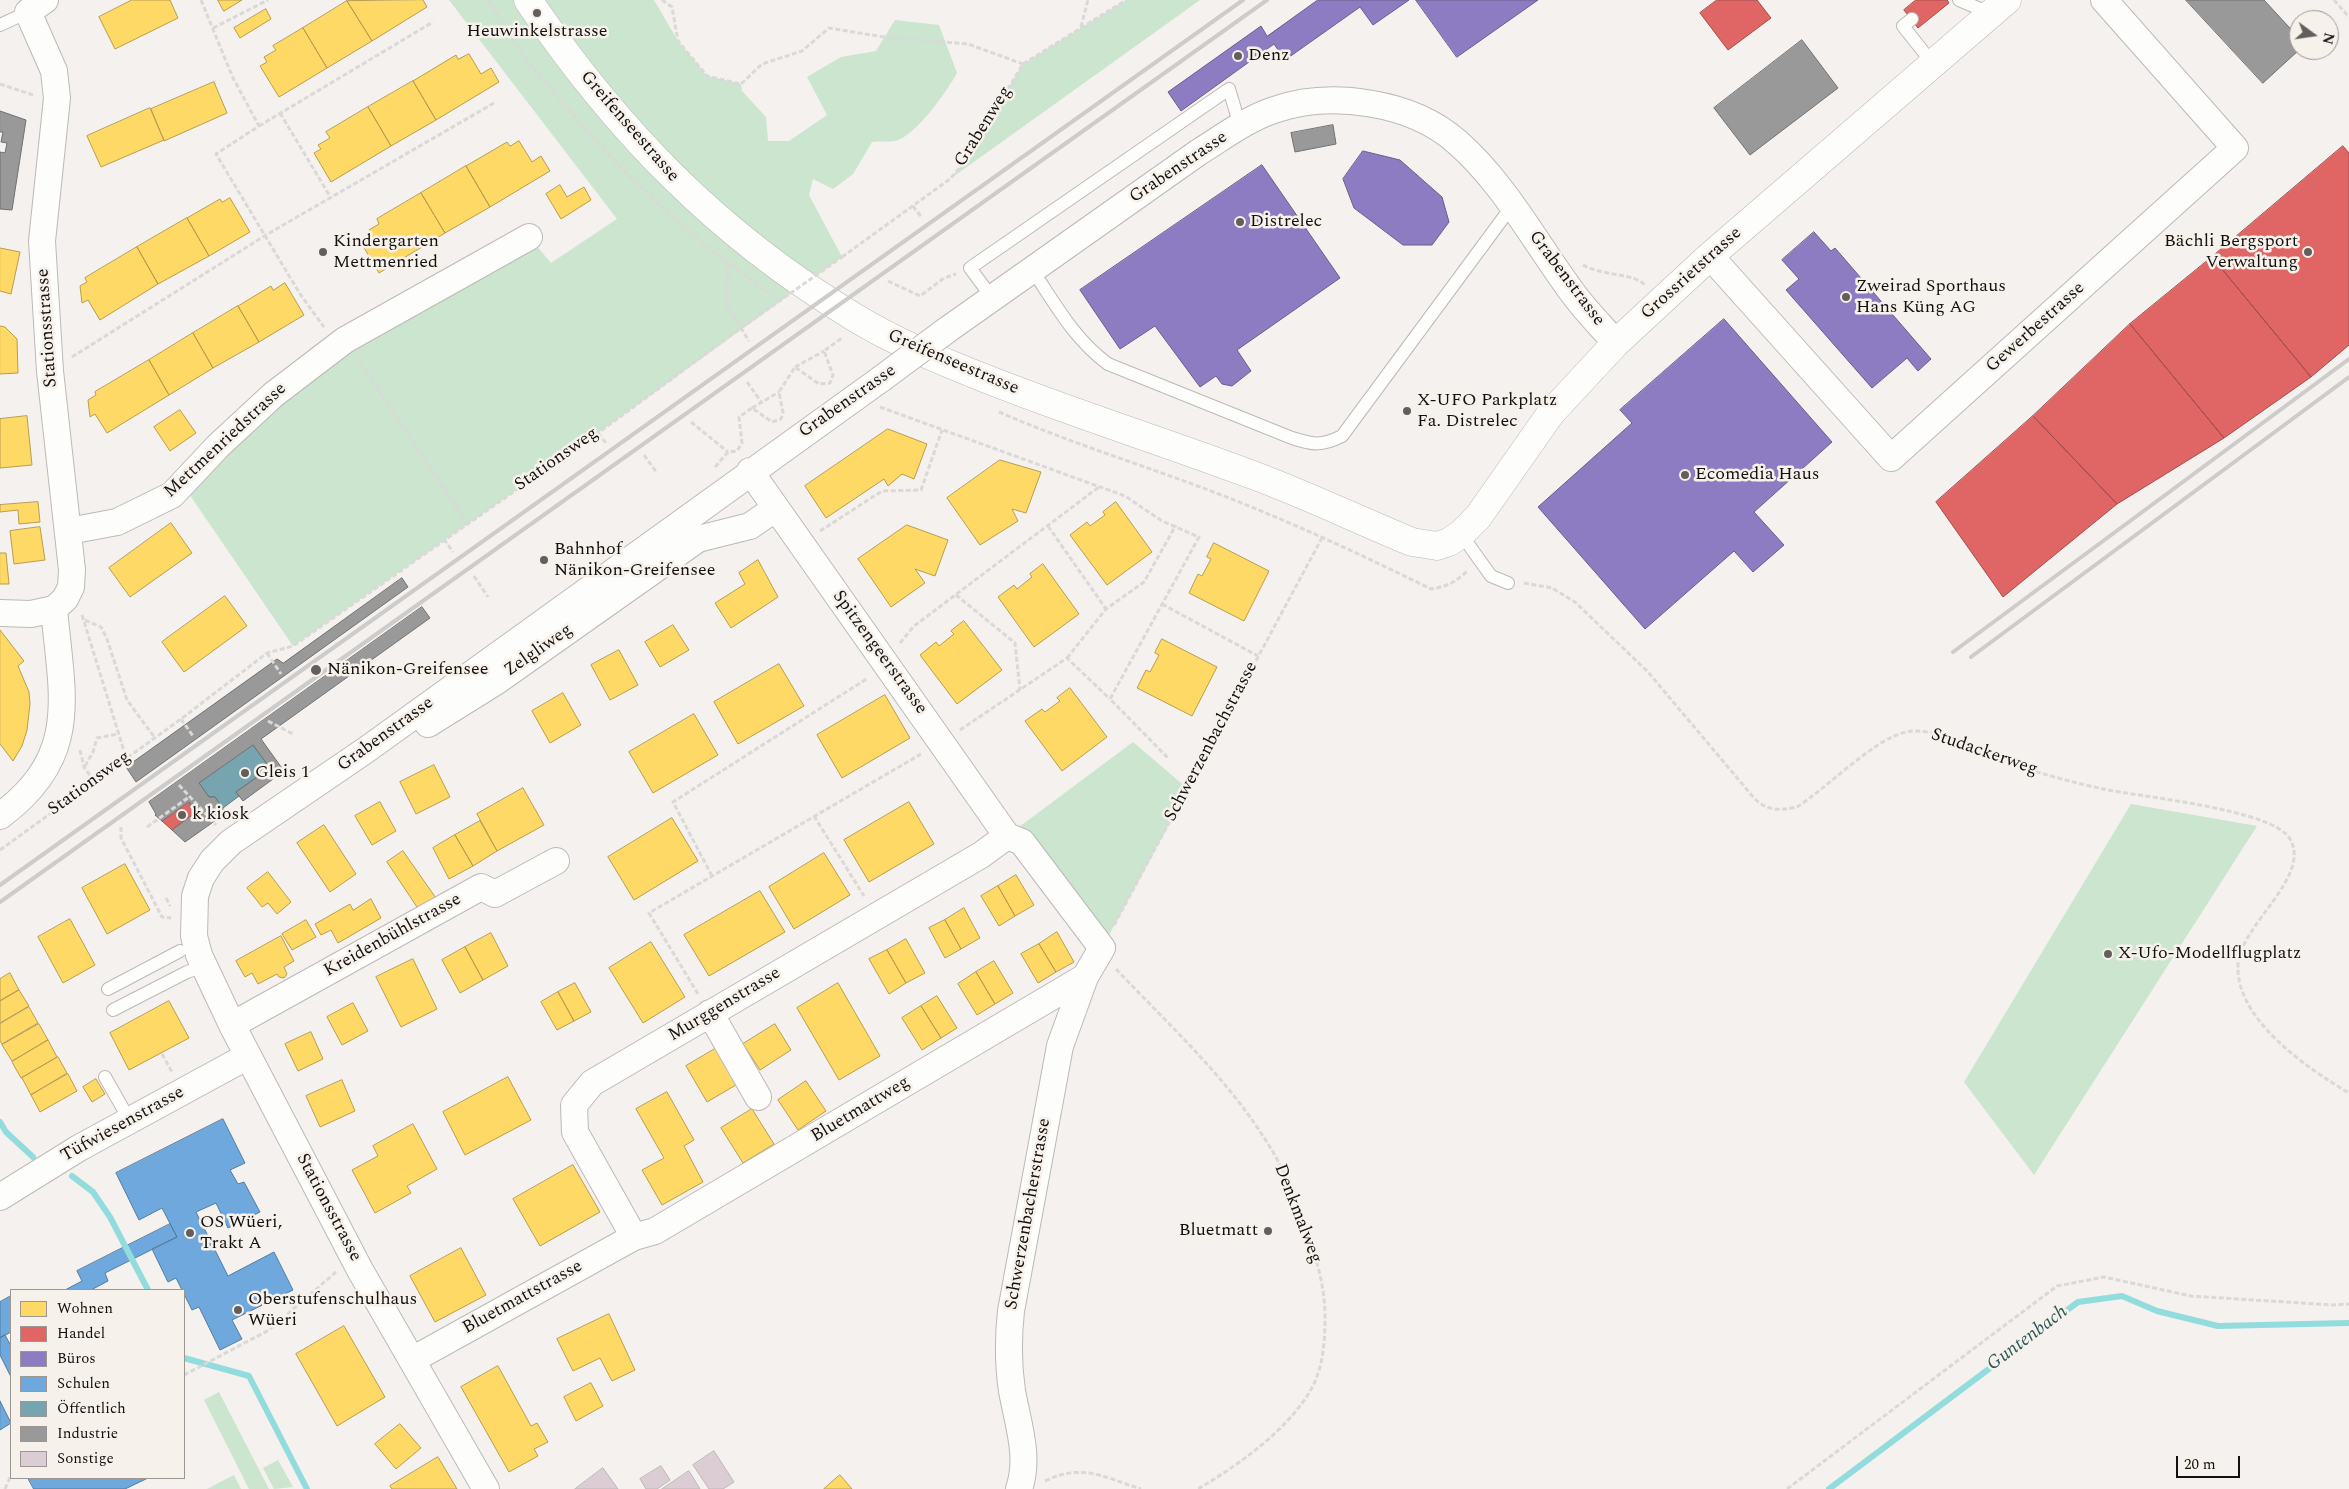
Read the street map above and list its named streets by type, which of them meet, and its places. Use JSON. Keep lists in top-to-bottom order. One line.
{"streets":{"street":["Greifenseestrasse","Grabenstrasse","Grossrietstrasse","Stationsstrasse","Gewerbestrasse","Mettmenriedstrasse","Zelgliweg","Spitzengeerstrasse","Kreidenbühlstrasse","Murggenstrasse","Bluetmattweg","Tüfwiesenstrasse","Schwerzenbacherstrasse","Bluetmattstrasse"],"path":["Grabenweg","Stationsweg","Schwerzenbachstrasse","Studackerweg","Denkmalweg"]},"crossings":[["Greifenseestrasse","Grossrietstrasse"],["Grabenweg","Stationsweg"],["Grabenstrasse","Grossrietstrasse"],["Grabenstrasse","Stationsstrasse"],["Grabenstrasse","Zelgliweg"],["Grabenstrasse","Spitzengeerstrasse"],["Grossrietstrasse","Gewerbestrasse"],["Stationsstrasse","Mettmenriedstrasse"],["Stationsstrasse","Kreidenbühlstrasse"],["Stationsstrasse","Tüfwiesenstrasse"],["Stationsstrasse","Bluetmattstrasse"],["Zelgliweg","Spitzengeerstrasse"],["Spitzengeerstrasse","Murggenstrasse"],["Schwerzenbachstrasse","Schwerzenbacherstrasse"],["Schwerzenbachstrasse","Denkmalweg"],["Murggenstrasse","Bluetmattweg"],["Murggenstrasse","Bluetmattstrasse"],["Bluetmattweg","Schwerzenbacherstrasse"],["Bluetmattweg","Bluetmattstrasse"],["Schwerzenbacherstrasse","Denkmalweg"]],"water":["Guntenbach"],"places":["Heuwinkelstrasse","Denz","Distrelec","Kindergarten Mettmenried","Bächli Bergsport Verwaltung","Zweirad Sporthaus Hans Küng AG","X-UFO Parkplatz Fa. Distrelec","Ecomedia Haus","Bahnhof Nänikon-Greifensee","Nänikon-Greifensee","Gleis 1","k kiosk","X-Ufo-Modellflugplatz","Bluetmatt","OS Wüeri, Trakt A","Oberstufenschulhaus Wüeri"],"legend":["Wohnen","Handel","Büros","Schulen","Öffentlich","Industrie","Sonstige"],"scale_bar":"20 m","north":"right"}
